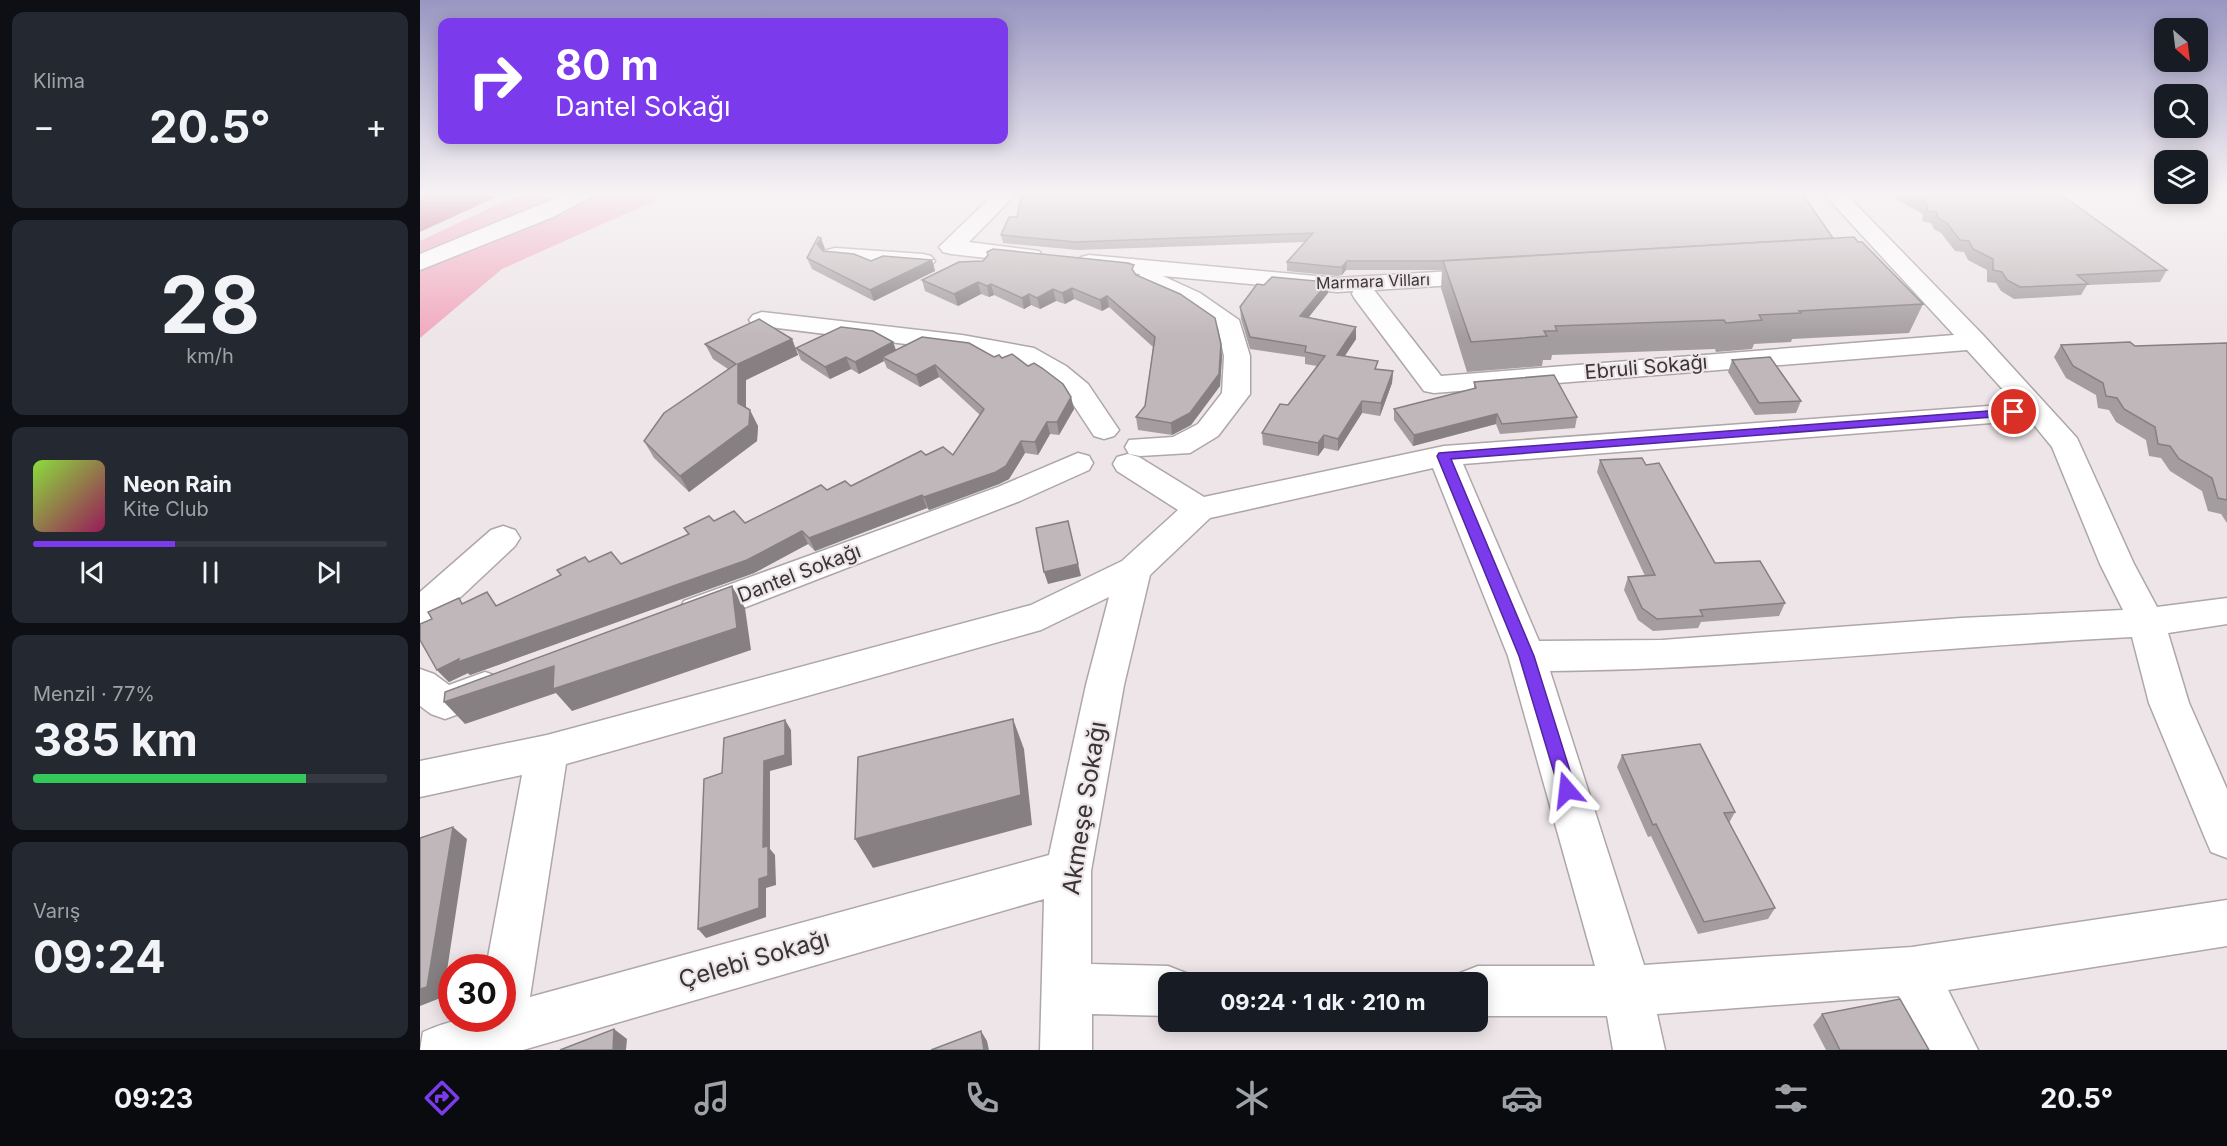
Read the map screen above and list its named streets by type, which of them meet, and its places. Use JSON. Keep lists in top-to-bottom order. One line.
{"streets":{"street":["Marmara Vilları","Ebruli Sokağı","Dantel Sokağı","Akmeşe Sokağı","Çelebi Sokağı"]},"crossings":[["Akmeşe Sokağı","Çelebi Sokağı"]],"north":"bottom right","page":{"tile":["Klima",["28","km/h"],["Menzil · 77%","385 km"],["Varış","09:24"]],"turn":["80 m","Dantel Sokağı"],"heat":["−","20.5°","+"],"song":["Neon Rain","Kite Club"],"limit":"30","trip":"09:24 · 1 dk · 210 m","tabs":["09:23","20.5°"]}}
